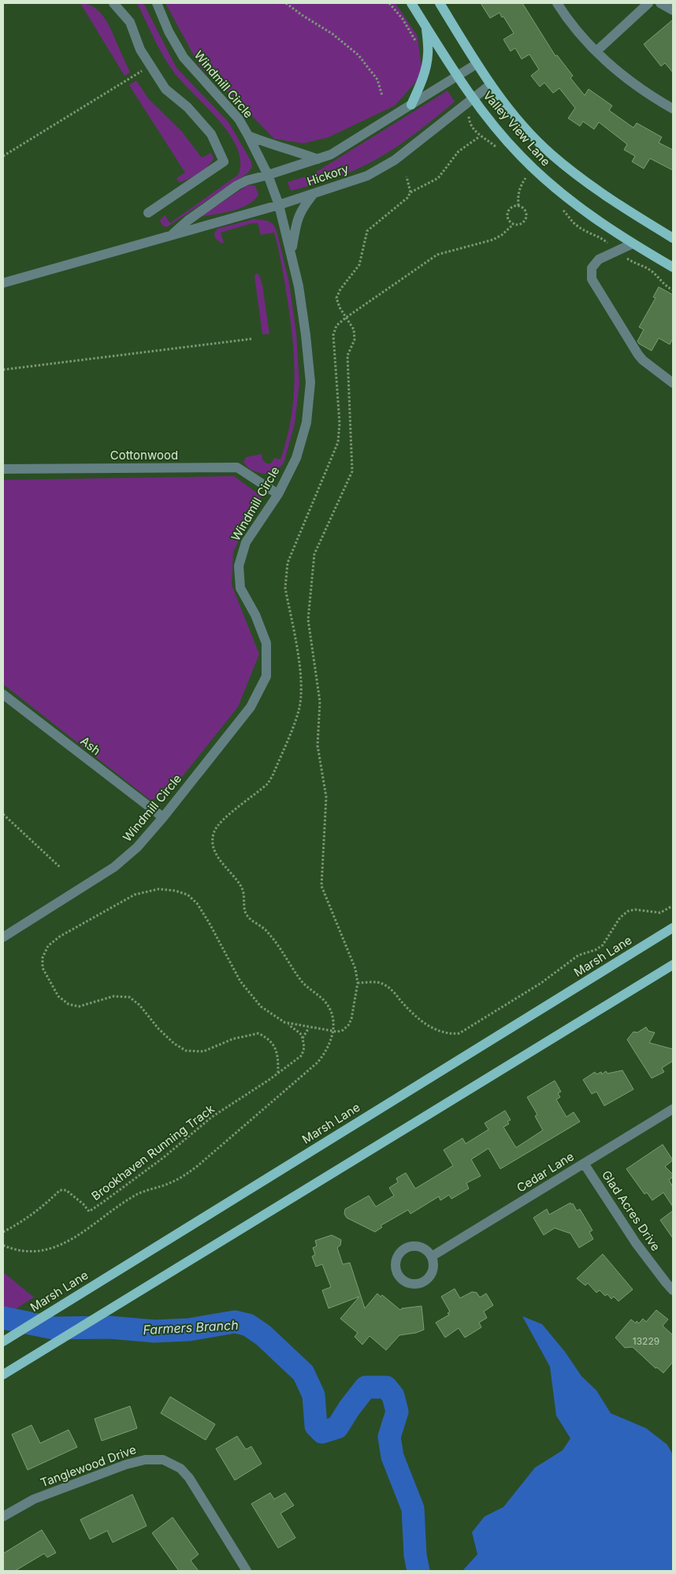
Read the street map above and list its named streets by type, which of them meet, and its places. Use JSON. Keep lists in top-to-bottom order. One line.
{"streets":{"main road":["Valley View Lane","Marsh Lane"],"street":["Windmill Circle","Hickory","Cottonwood","Ash","Cedar Lane","Glad Acres Drive","Tanglewood Drive"],"path":["Brookhaven Running Track"]},"crossings":[["Windmill Circle","Hickory"],["Windmill Circle","Cottonwood"],["Windmill Circle","Ash"],["Valley View Lane","Hickory"],["Cedar Lane","Glad Acres Drive"]],"water":["Farmers Branch"],"house_numbers":["13229"]}
